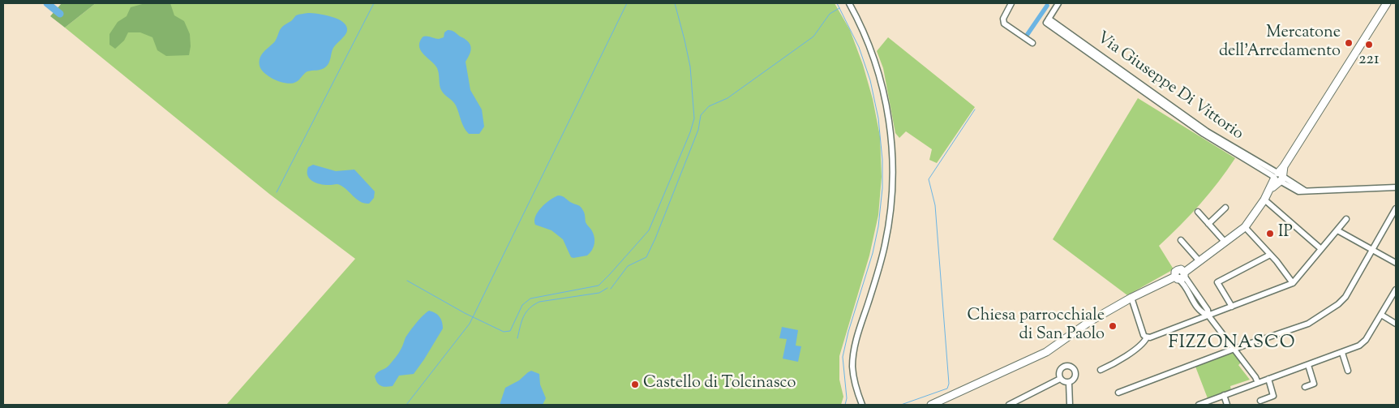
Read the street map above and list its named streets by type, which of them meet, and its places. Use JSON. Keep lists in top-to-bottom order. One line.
{"streets":{"street":["Via Giuseppe Di Vittorio"]},"districts":["FIZZONASCO"],"places":["Mercatone dell'Arredamento","221","IP","Chiesa parrocchiale di San Paolo","Castello di Tolcinasco"]}
